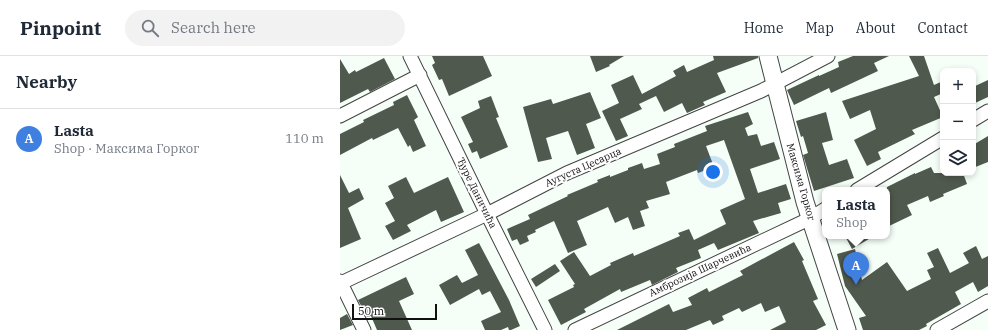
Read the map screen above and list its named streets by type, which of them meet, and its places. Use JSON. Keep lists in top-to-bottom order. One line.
{"streets":{"street":["Аугуста Цесарца","Максима Горког","Ђуре Даничића","Амброзија Шарчевића"]},"crossings":[["Аугуста Цесарца","Максима Горког"],["Аугуста Цесарца","Ђуре Даничића"],["Максима Горког","Амброзија Шарчевића"]],"scale_bar":"50 m","page":{"header":"Pinpoint","search":"Search here","nav":["Home","Map","About","Contact"],"heading":"Nearby","map_buttons":["+","−"],"list":[{"mark":"A","name":"Lasta","note":"Shop · Максима Горког","value":"110 m"}],"popup":["Lasta","Shop"],"pins":"A","scale":"50 m"}}
